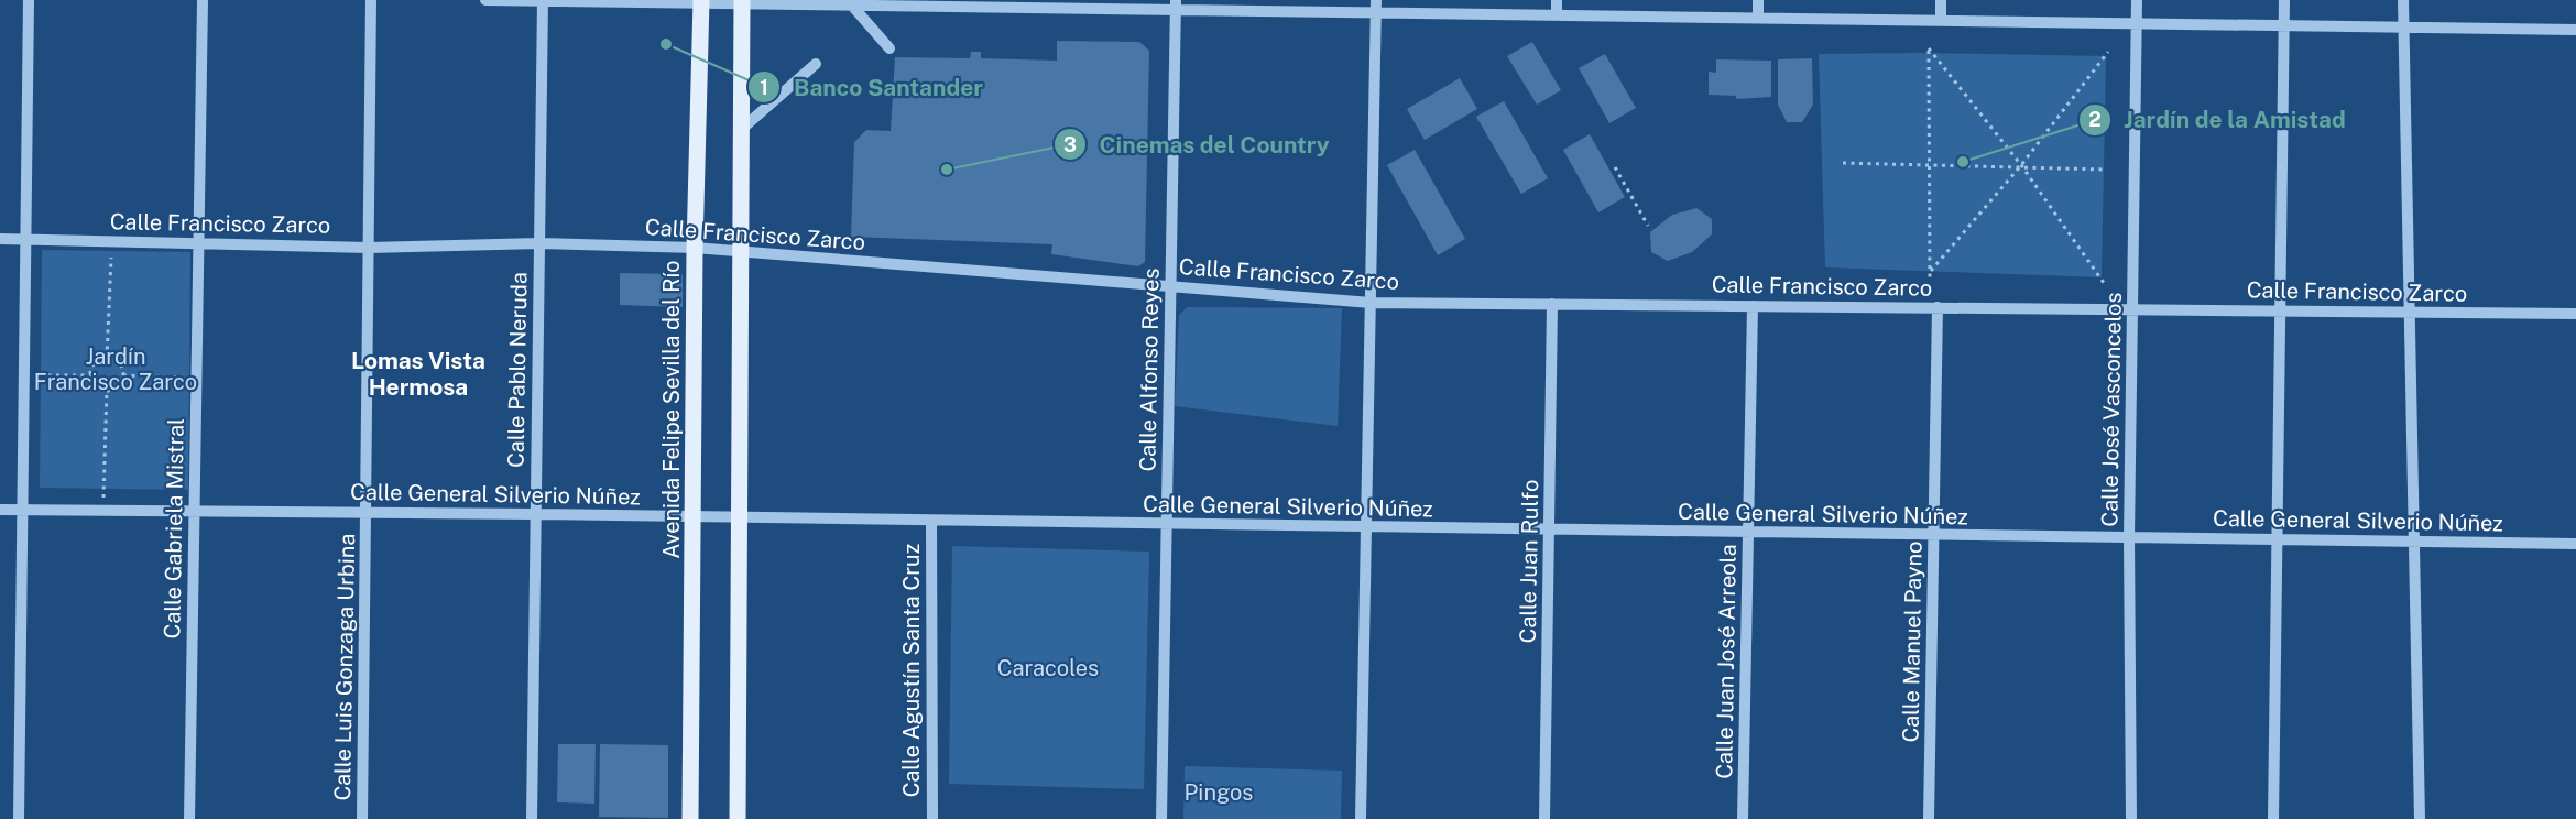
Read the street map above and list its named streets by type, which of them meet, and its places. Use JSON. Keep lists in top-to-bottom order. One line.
{"streets":{"main road":["Avenida Felipe Sevilla del Río"],"street":["Calle Francisco Zarco","Calle Pablo Neruda","Calle Alfonso Reyes","Calle José Vasconcelos","Calle General Silverio Núñez","Calle Gabriela Mistral","Calle Juan Rulfo","Calle Manuel Payno","Calle Juan José Arreola","Calle Luis Gonzaga Urbina","Calle Agustín Santa Cruz"]},"crossings":[["Calle Francisco Zarco","Calle Pablo Neruda"],["Calle Francisco Zarco","Calle Alfonso Reyes"],["Calle Francisco Zarco","Avenida Felipe Sevilla del Río"],["Calle Francisco Zarco","Calle José Vasconcelos"],["Calle Francisco Zarco","Calle Gabriela Mistral"],["Calle Francisco Zarco","Calle Juan Rulfo"],["Calle Francisco Zarco","Calle Manuel Payno"],["Calle Francisco Zarco","Calle Juan José Arreola"],["Calle Francisco Zarco","Calle Luis Gonzaga Urbina"],["Calle Pablo Neruda","Calle General Silverio Núñez"],["Calle Alfonso Reyes","Calle General Silverio Núñez"],["Avenida Felipe Sevilla del Río","Calle General Silverio Núñez"],["Calle José Vasconcelos","Calle General Silverio Núñez"],["Calle General Silverio Núñez","Calle Gabriela Mistral"],["Calle General Silverio Núñez","Calle Juan Rulfo"],["Calle General Silverio Núñez","Calle Manuel Payno"],["Calle General Silverio Núñez","Calle Juan José Arreola"],["Calle General Silverio Núñez","Calle Luis Gonzaga Urbina"],["Calle General Silverio Núñez","Calle Agustín Santa Cruz"]],"districts":["Lomas Vista Hermosa"],"parks":["Jardín Francisco Zarco","Caracoles","Pingos"],"places":["Banco Santander","Jardín de la Amistad","Cinemas del Country"]}
